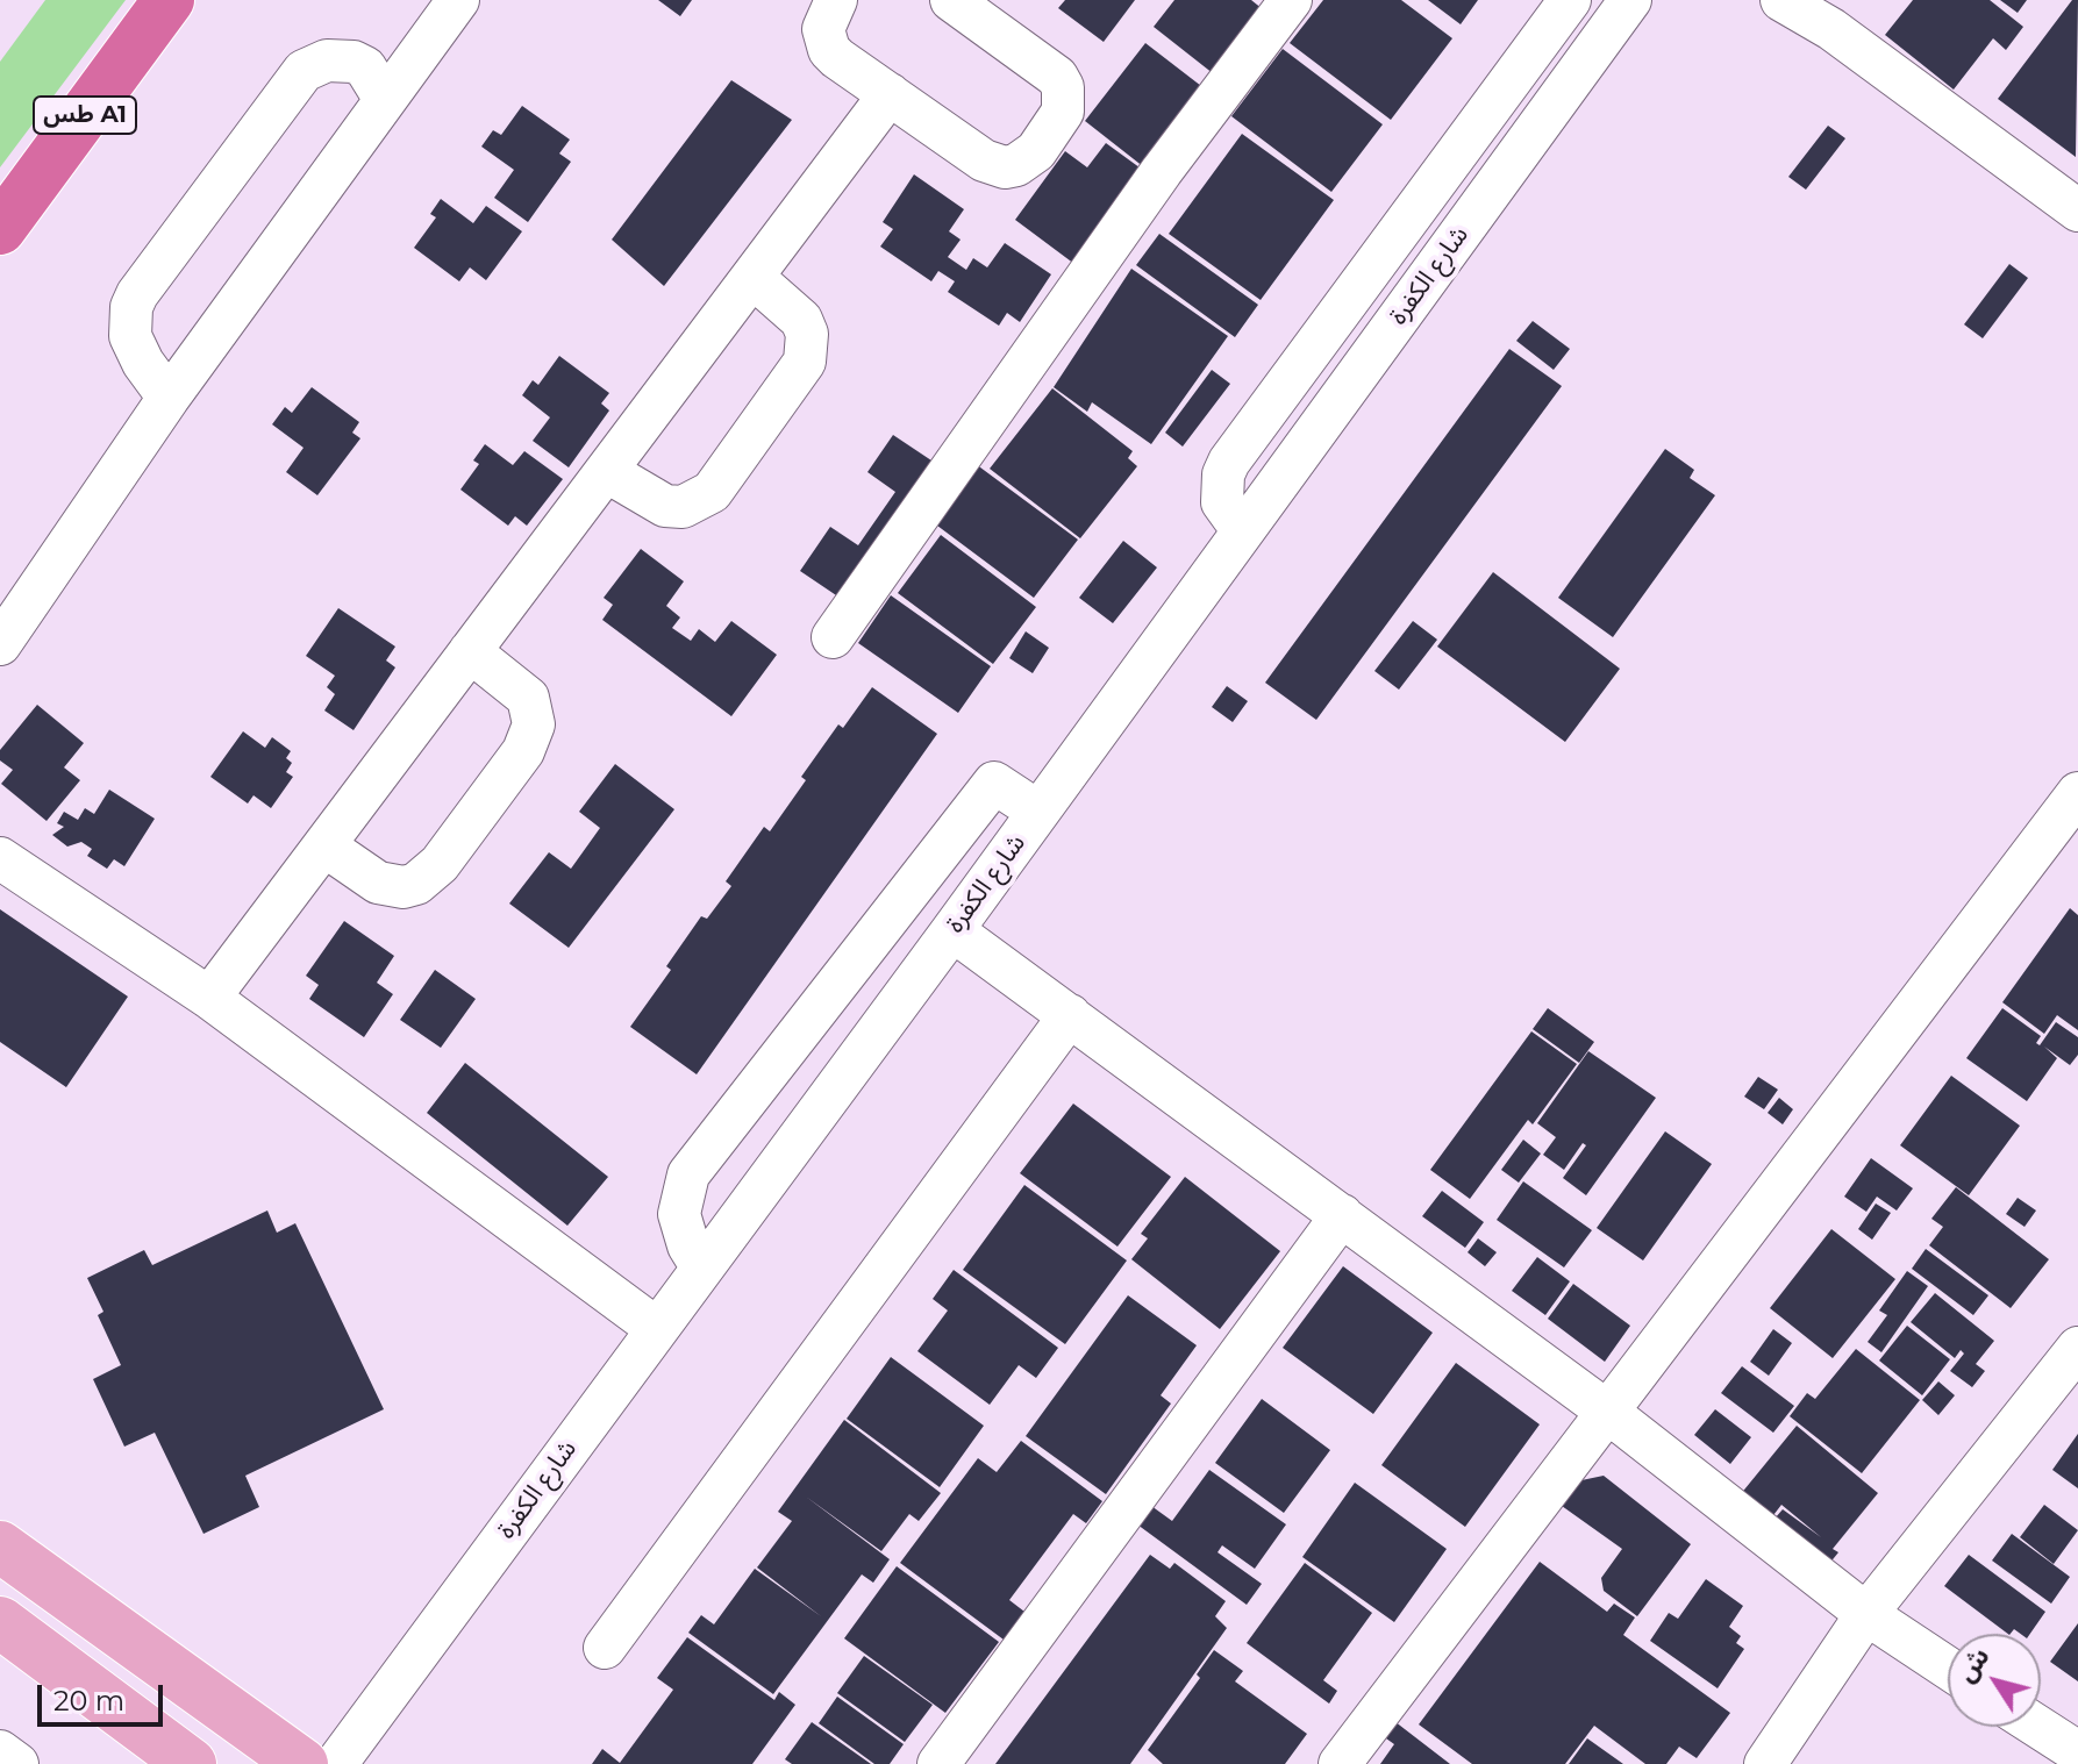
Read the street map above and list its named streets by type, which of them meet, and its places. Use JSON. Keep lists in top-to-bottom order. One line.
{"streets":{"highway":["طس A1"],"street":["شارع الكفرة"]},"scale_bar":"20 m","north":"top left"}
